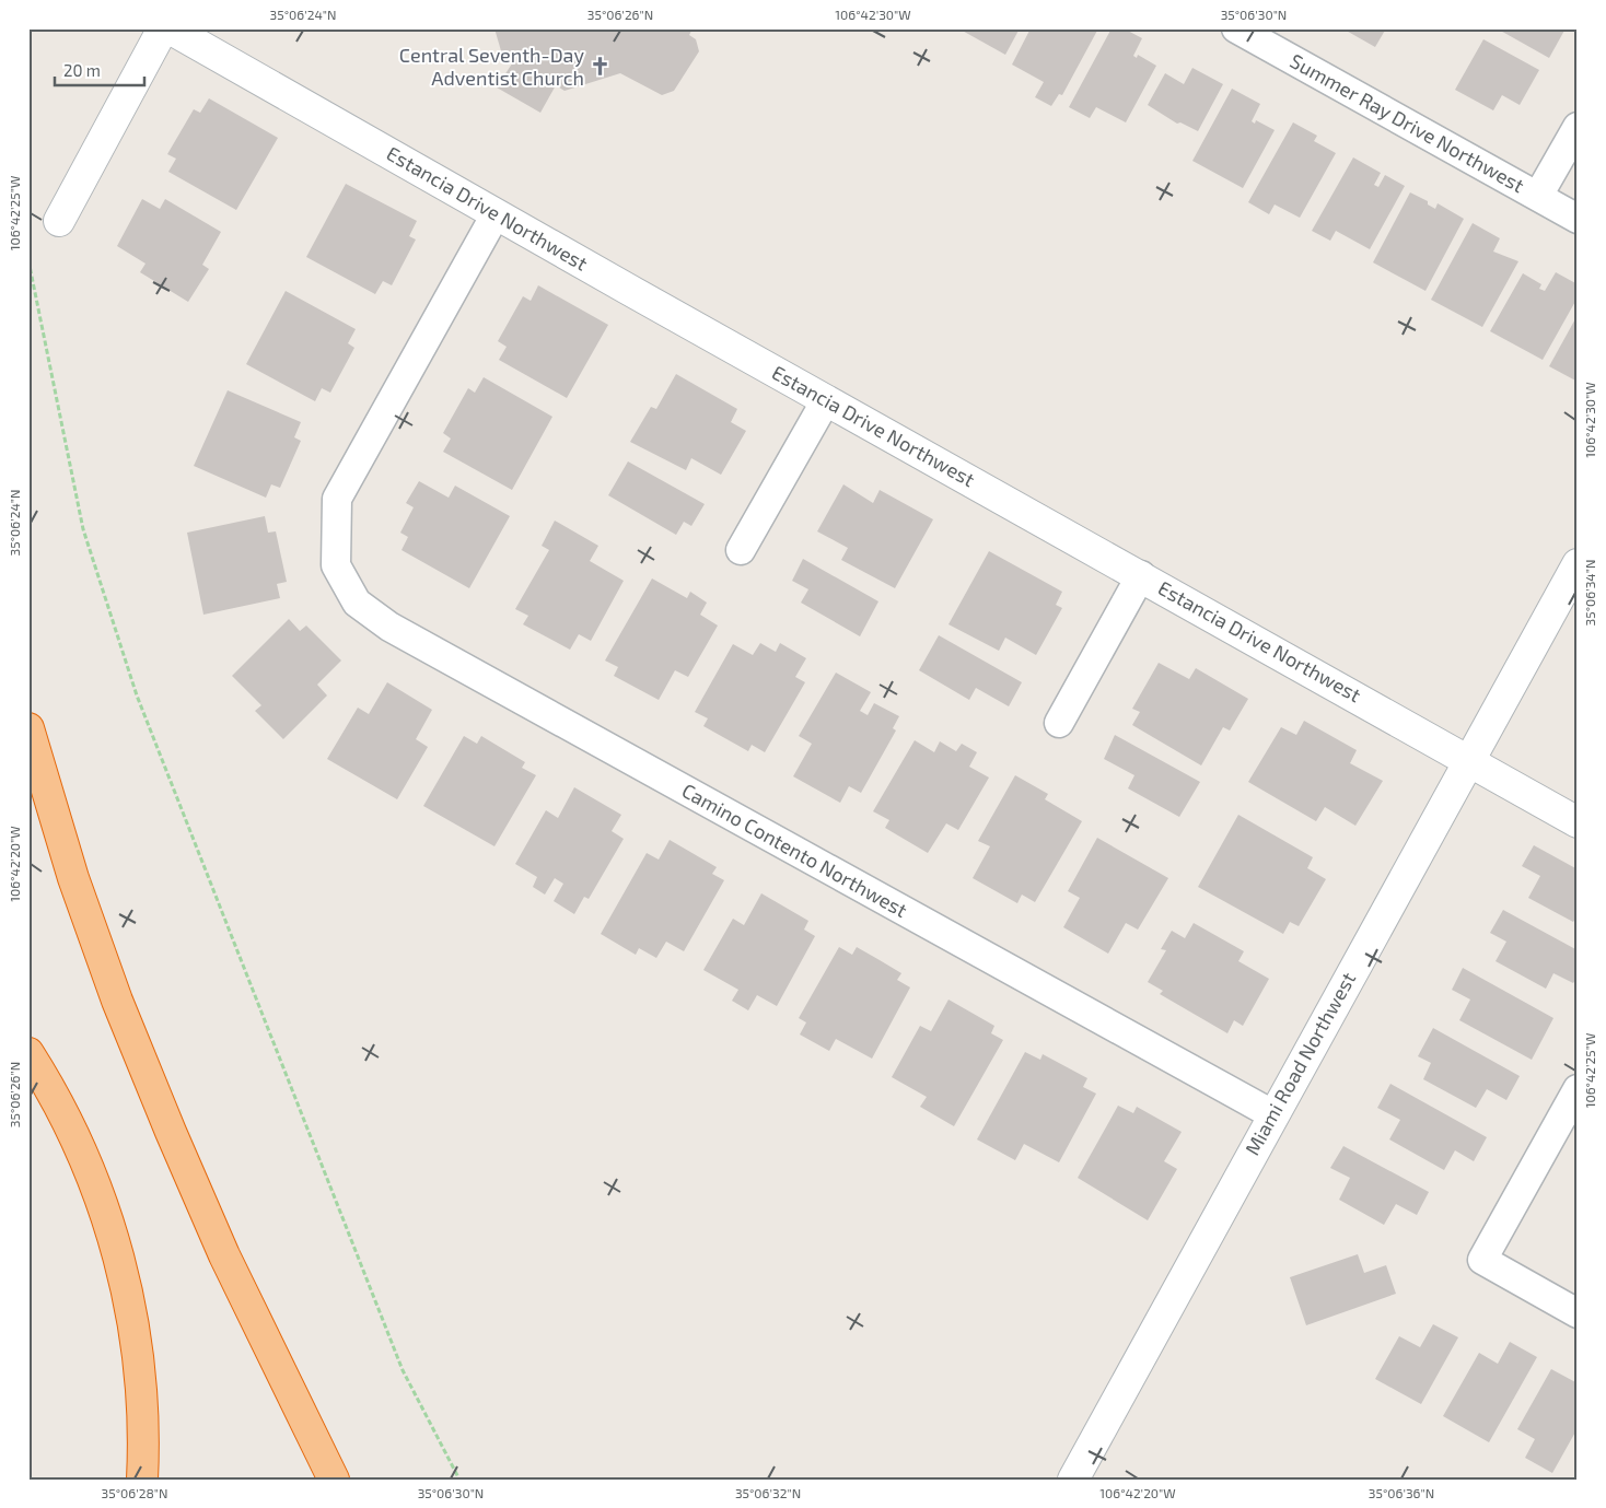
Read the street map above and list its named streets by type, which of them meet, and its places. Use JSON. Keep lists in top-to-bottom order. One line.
{"streets":{"street":["Summer Ray Drive Northwest","Estancia Drive Northwest","Camino Contento Northwest","Miami Road Northwest"]},"crossings":[["Estancia Drive Northwest","Camino Contento Northwest"],["Estancia Drive Northwest","Miami Road Northwest"],["Camino Contento Northwest","Miami Road Northwest"]],"places":{"church":["Central Seventh-Day Adventist Church"]},"scale_bar":"20 m","coordinates":["35°06'24\"N","35°06'26\"N","106°42'30\"W","35°06'30\"N","106°42'25\"W","35°06'34\"N","106°42'20\"W","35°06'28\"N","35°06'32\"N","35°06'36\"N"]}
